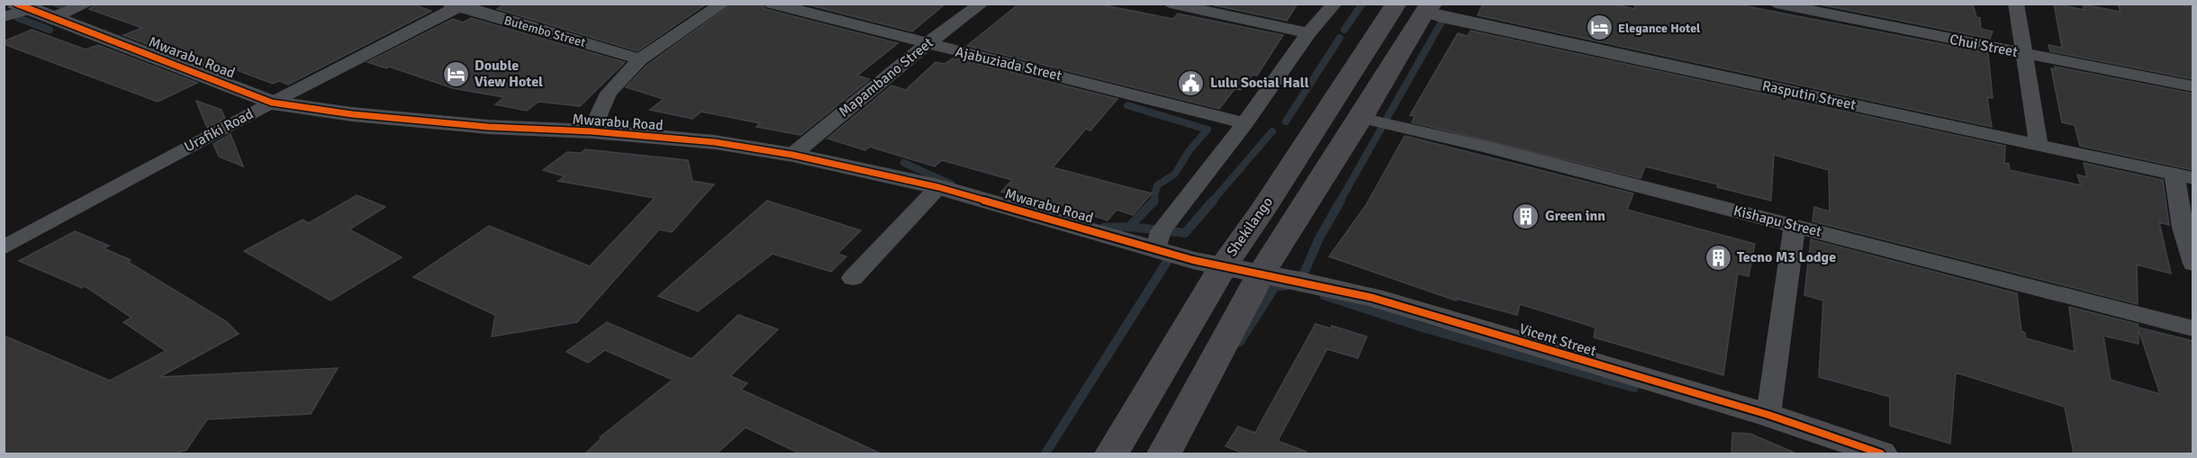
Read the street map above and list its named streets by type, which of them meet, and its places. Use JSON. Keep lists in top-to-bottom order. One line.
{"streets":{"main road":["Shekilango"],"street":["Butembo Street","Chui Street","Mwarabu Road","Ajabuziada Street","Mapambano Street","Rasputin Street","Urafiki Road","Kishapu Street","Vicent Street"]},"crossings":[["Butembo Street","Urafiki Road"],["Mwarabu Road","Mapambano Street"],["Mwarabu Road","Urafiki Road"],["Mwarabu Road","Shekilango"],["Mwarabu Road","Vicent Street"],["Ajabuziada Street","Mapambano Street"],["Shekilango","Vicent Street"]],"places":{"hotel":["Elegance Hotel","Double View Hotel"],"public building":["Lulu Social Hall"],"building":["Green inn","Tecno M3 Lodge"]}}
